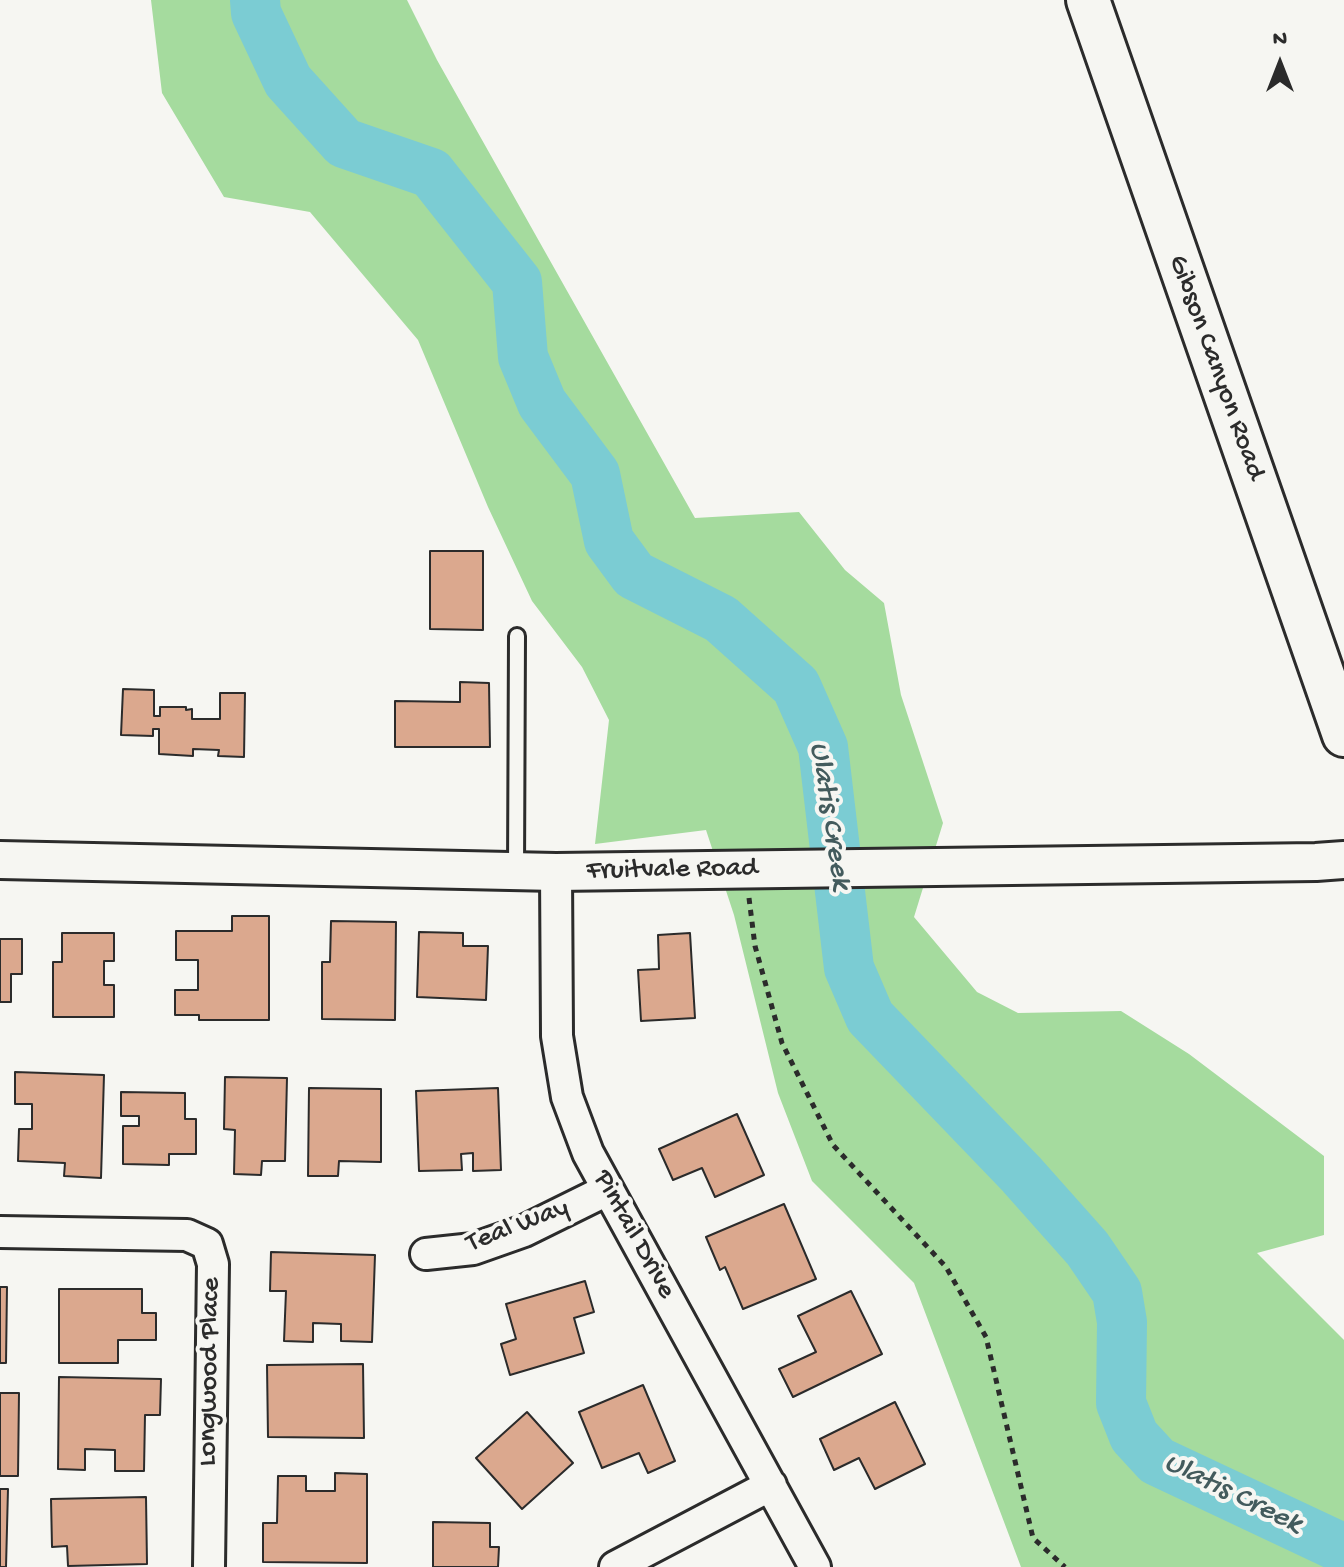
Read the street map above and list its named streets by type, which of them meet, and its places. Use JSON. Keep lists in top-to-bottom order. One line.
{"streets":{"main road":["Gibson Canyon Road"],"street":["Fruitvale Road","Teal Way","Pintail Drive","Longwood Place"]},"crossings":[["Fruitvale Road","Pintail Drive"],["Teal Way","Pintail Drive"]],"water":["Ulatis Creek"],"north":"top"}
